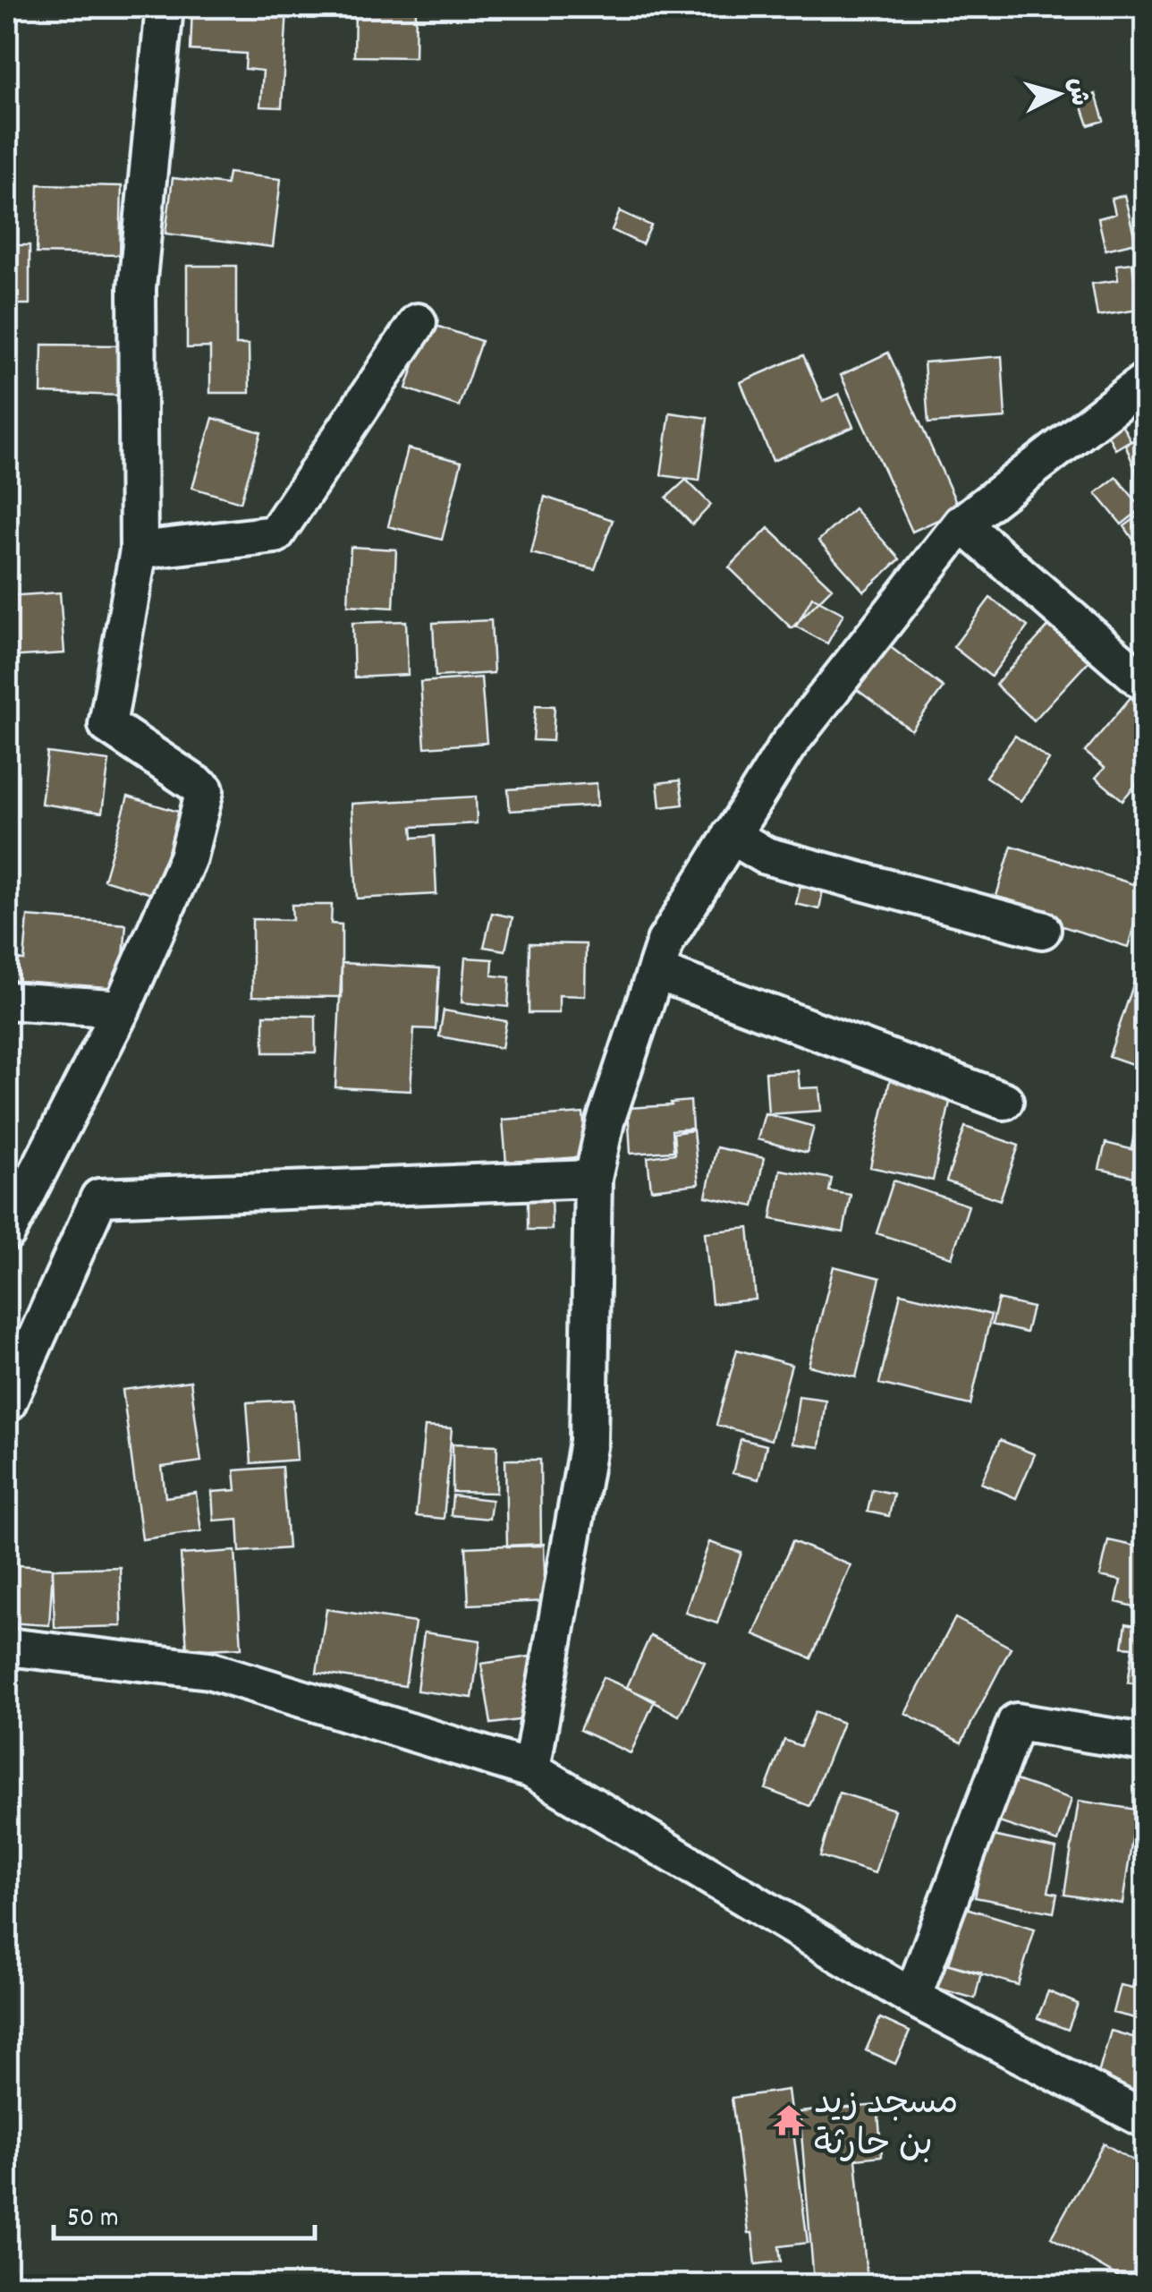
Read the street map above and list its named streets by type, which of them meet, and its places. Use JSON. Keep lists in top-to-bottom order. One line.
{"places":{"temple":["مسجد زيد بن حارثة"]},"scale_bar":"50 m","north":"right"}
